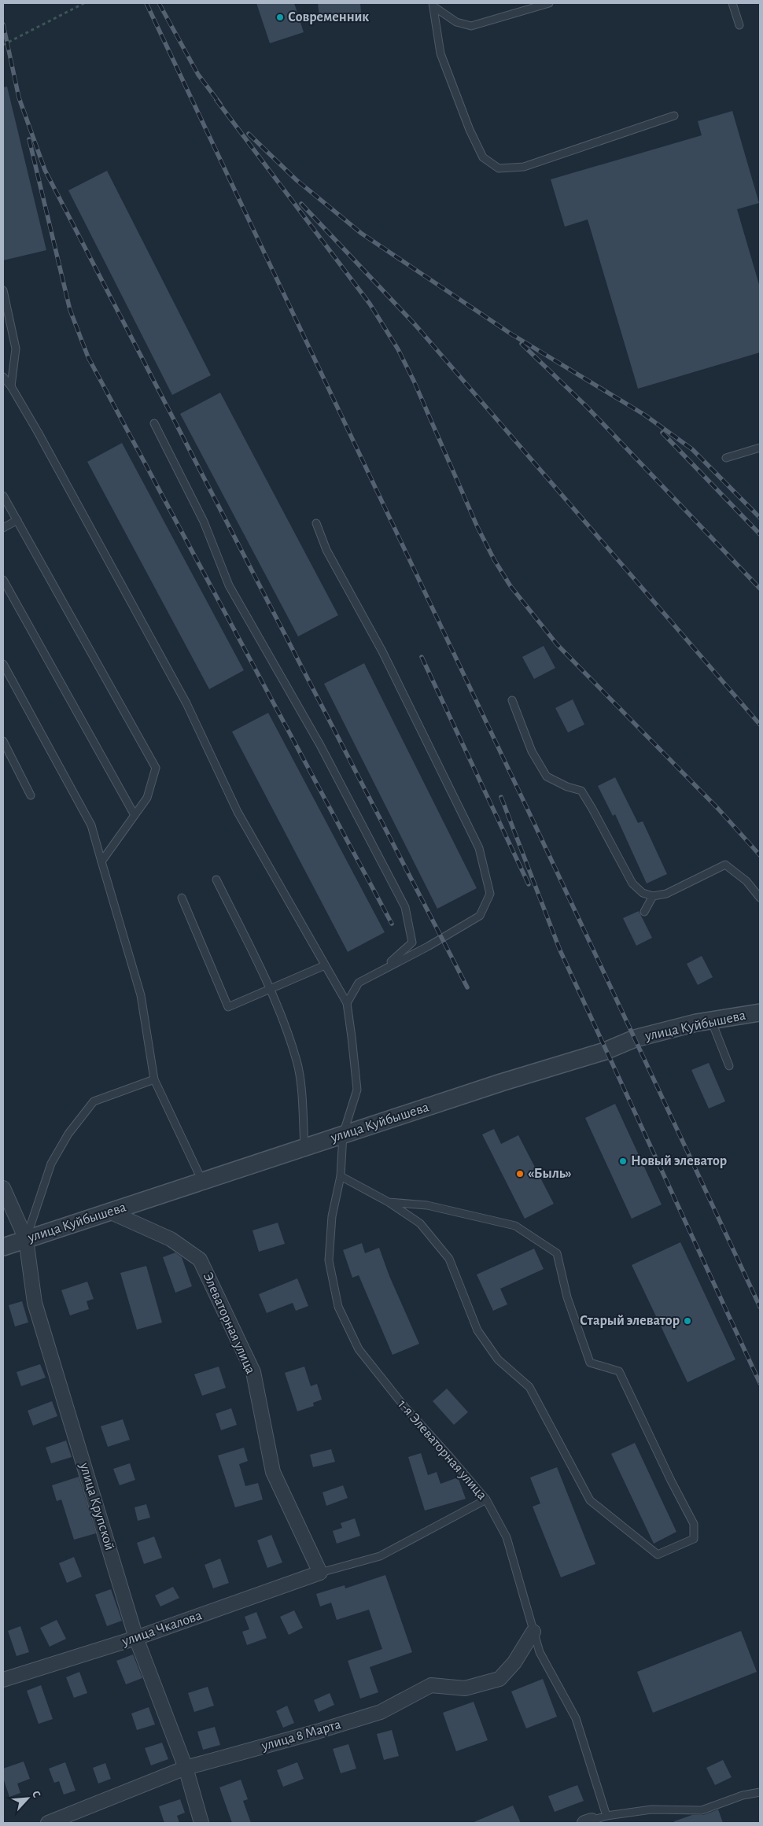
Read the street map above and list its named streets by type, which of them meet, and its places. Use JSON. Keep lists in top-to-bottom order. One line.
{"streets":{"street":["улица Куйбышева","Элеваторная улица","улица Крупской","улица Чкалова","улица 8 Марта"],"lane":["1-я Элеваторная улица"]},"crossings":[["улица Куйбышева","Элеваторная улица"],["улица Куйбышева","1-я Элеваторная улица"],["улица Куйбышева","улица Крупской"],["Элеваторная улица","улица Чкалова"],["1-я Элеваторная улица","улица 8 Марта"],["улица Крупской","улица Чкалова"],["улица Крупской","улица 8 Марта"]],"places":["Современник","Новый элеватор","«Быль»","Старый элеватор"],"north":"top right"}
